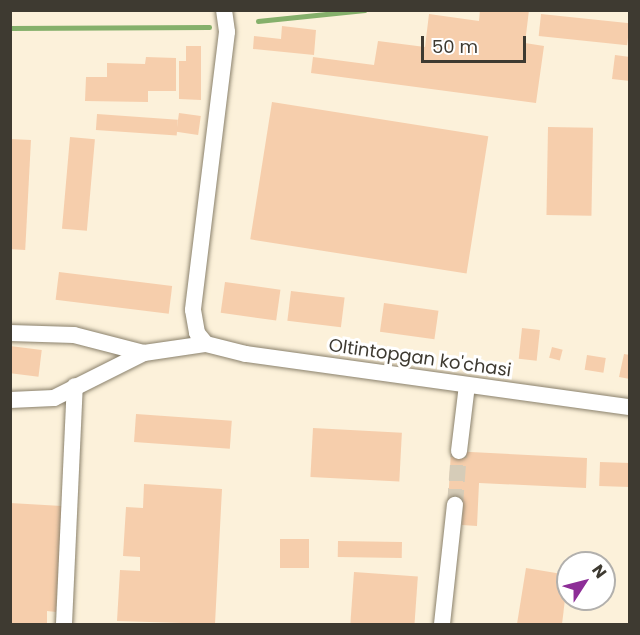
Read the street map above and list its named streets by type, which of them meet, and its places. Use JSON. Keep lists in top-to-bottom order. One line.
{"streets":{"street":["Oltintopgan ko'chasi"]},"scale_bar":"50 m","north":"top right"}
